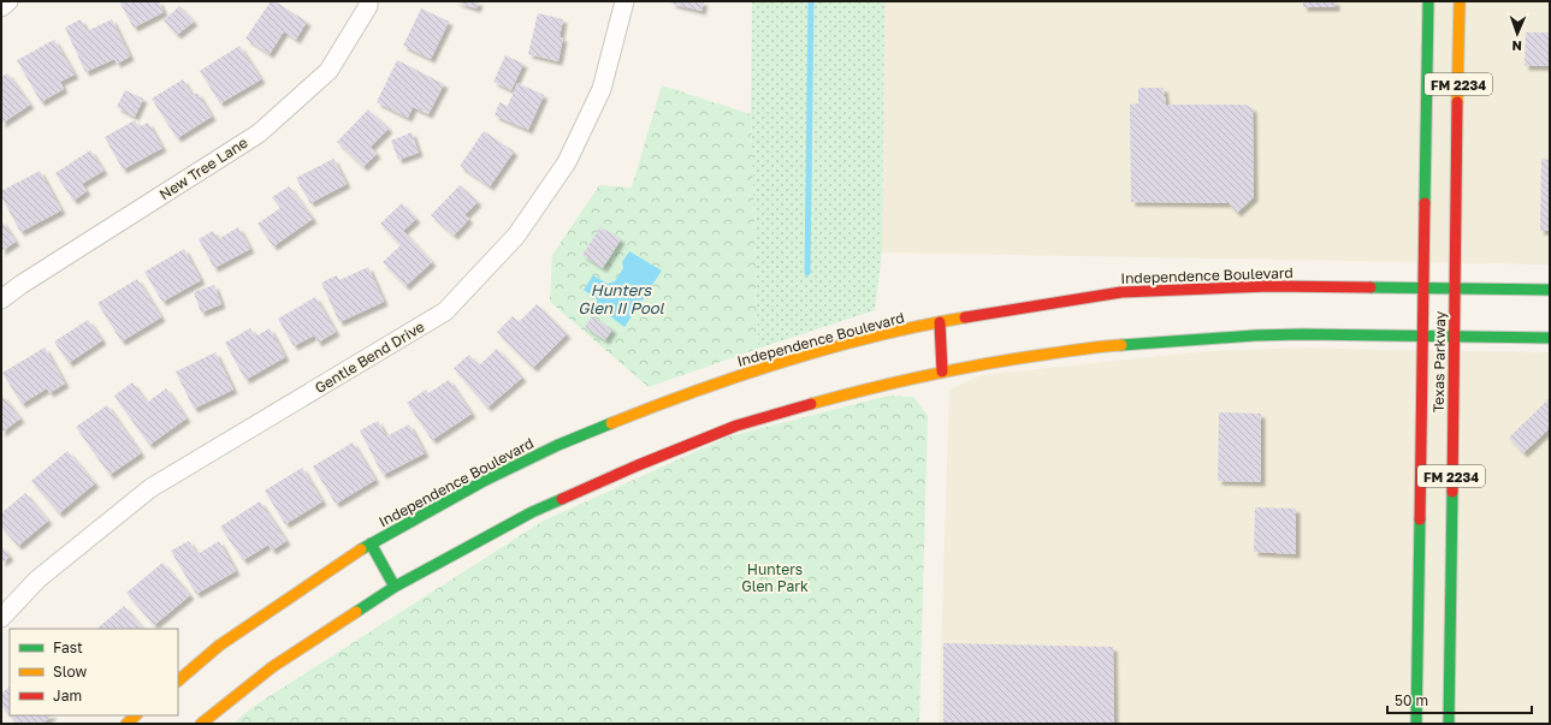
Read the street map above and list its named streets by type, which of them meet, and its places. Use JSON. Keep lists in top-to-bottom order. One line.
{"streets":{"main road":["FM 2234","Independence Boulevard","Texas Parkway"],"street":["New Tree Lane","Gentle Bend Drive"]},"crossings":[["Independence Boulevard","Texas Parkway"]],"water":["Hunters Glen II Pool"],"parks":["Hunters Glen Park"],"legend":["Fast","Slow","Jam"],"scale_bar":"50 m","north":"bottom"}
